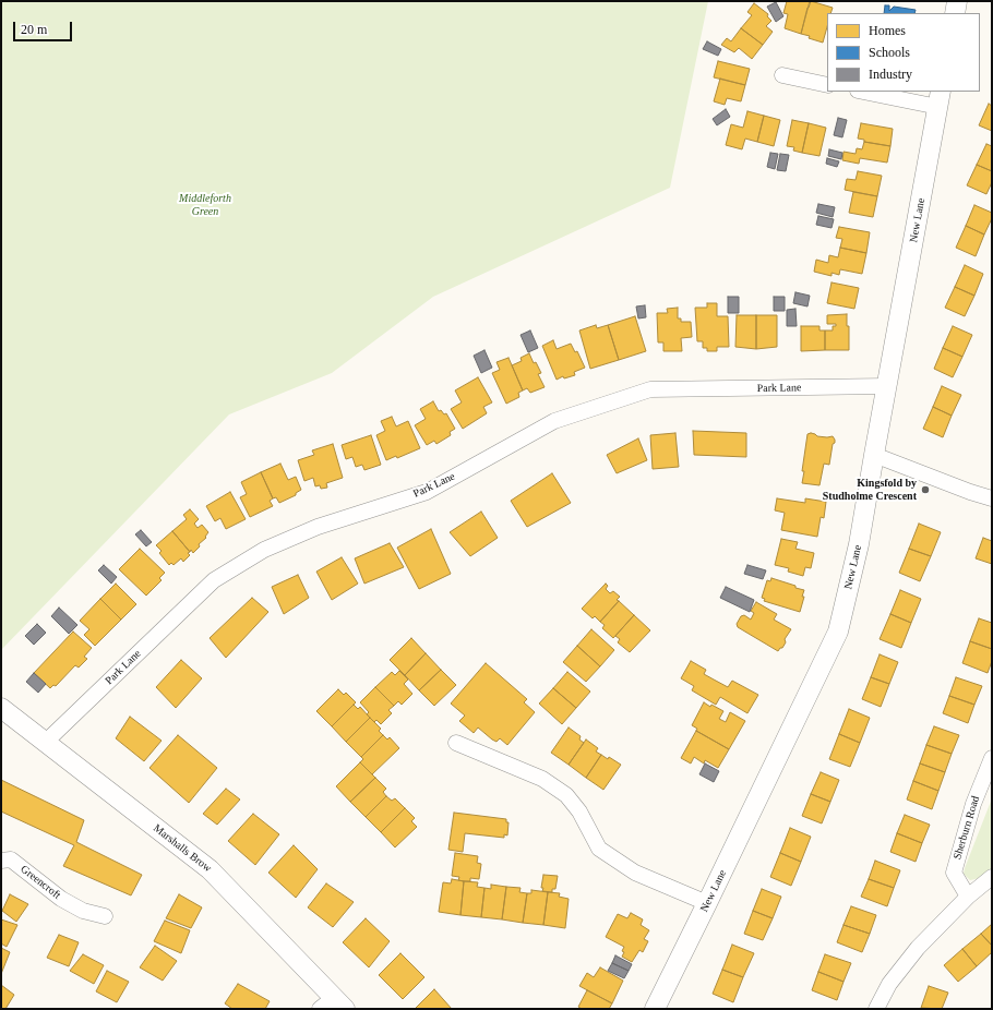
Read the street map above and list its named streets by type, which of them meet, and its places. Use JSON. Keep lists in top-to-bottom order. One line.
{"streets":{"street":["New Lane","Park Lane","Sherburn Road","Marshalls Brow","Greencroft"]},"crossings":[["New Lane","Park Lane"],["Park Lane","Marshalls Brow"]],"parks":["Middleforth Green"],"places":["Kingsfold by Studholme Crescent"],"legend":["Homes","Schools","Industry"],"scale_bar":"20 m"}
